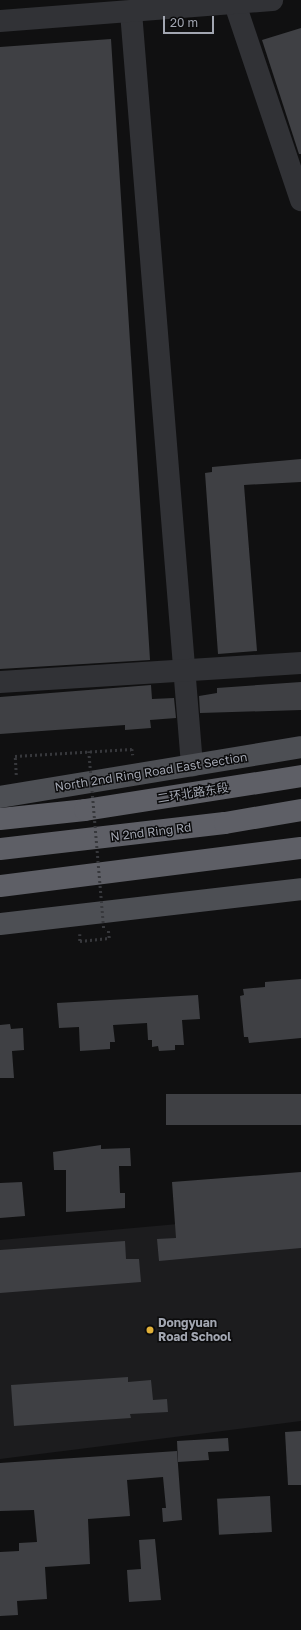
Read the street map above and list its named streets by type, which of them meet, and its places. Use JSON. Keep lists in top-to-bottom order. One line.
{"streets":{"highway":["二环北路东段","N 2nd Ring Rd"],"main road":["North 2nd Ring Road East Section"]},"places":["Dongyuan Road School"],"scale_bar":"20 m"}
